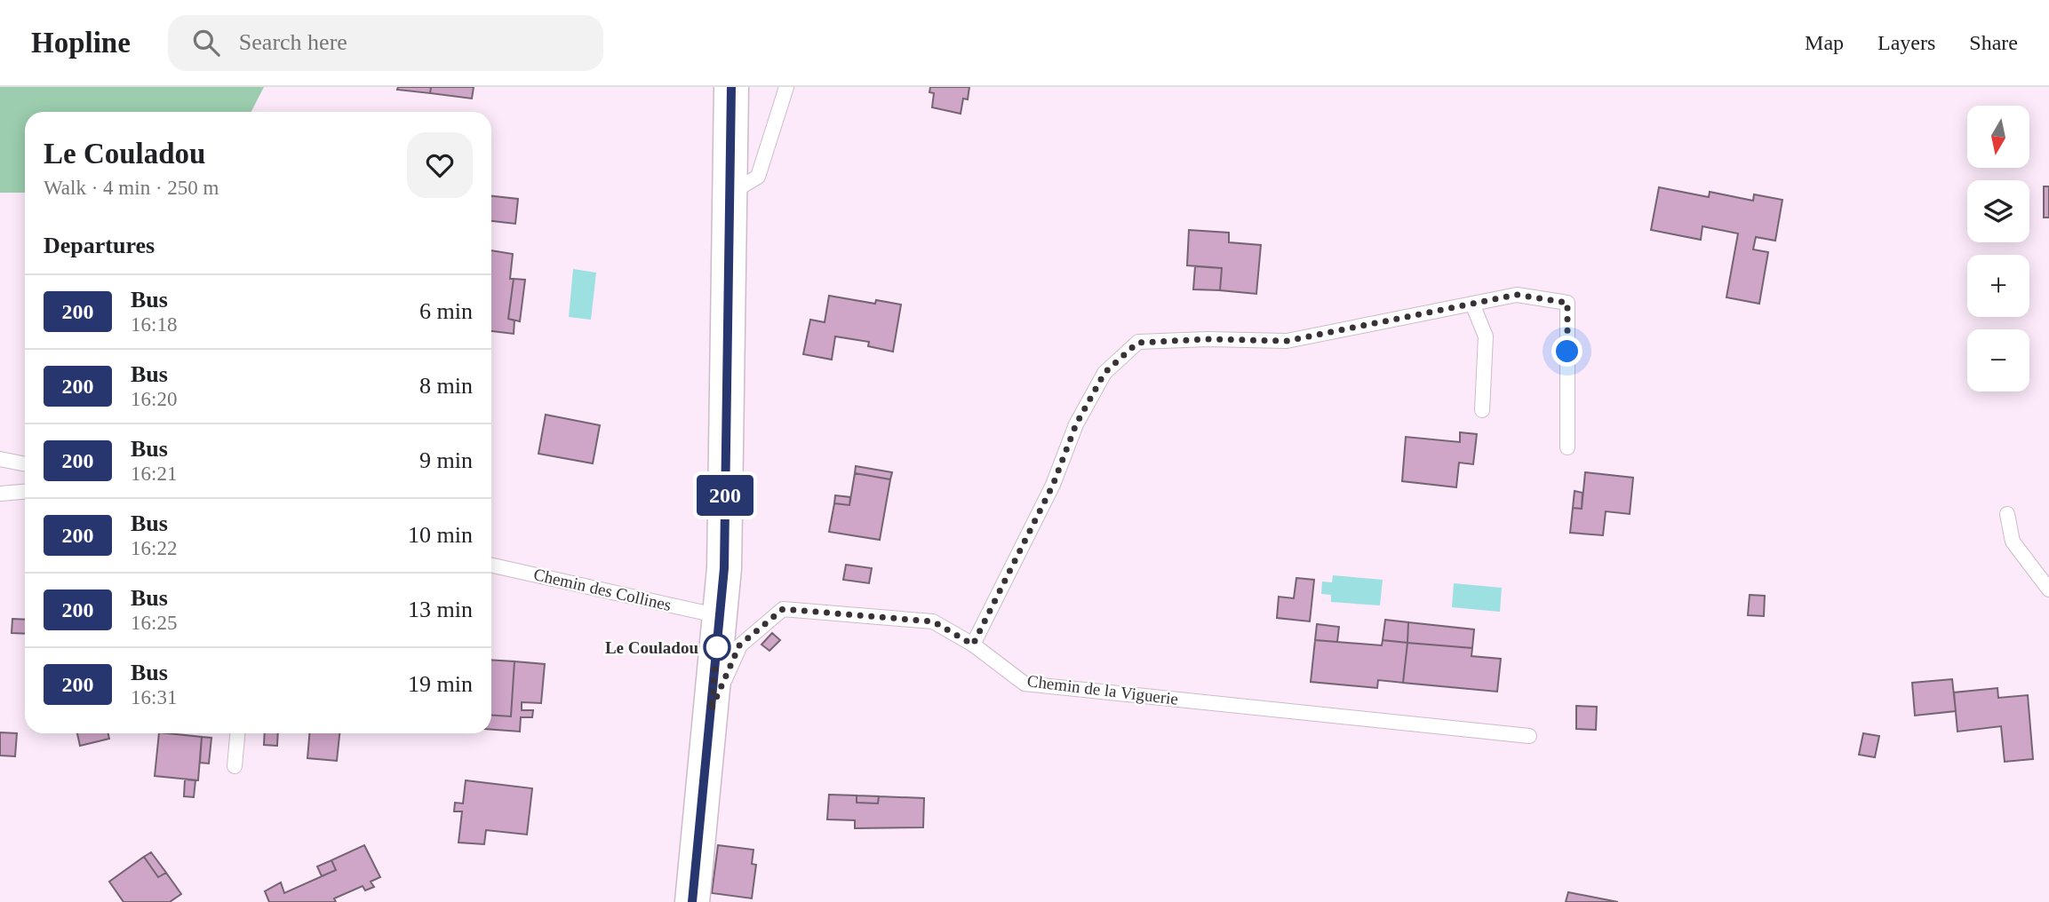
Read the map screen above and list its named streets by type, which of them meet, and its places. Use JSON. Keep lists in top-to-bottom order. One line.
{"streets":{"lane":["Chemin des Collines","Chemin de la Viguerie"]},"places":["Le Couladou"],"lines":["bus line 200"],"north":"bottom","page":{"header":"Hopline","search":"Search here","nav":["Map","Layers","Share"],"on_map":"200","map_buttons":["+","−"],"heading":[["Le Couladou","Walk · 4 min · 250 m"],"Departures"],"list":[{"mark":"200","name":"Bus","note":"16:18","value":"6 min"},{"mark":"200","name":"Bus","note":"16:20","value":"8 min"},{"mark":"200","name":"Bus","note":"16:21","value":"9 min"},{"mark":"200","name":"Bus","note":"16:22","value":"10 min"},{"mark":"200","name":"Bus","note":"16:25","value":"13 min"},{"mark":"200","name":"Bus","note":"16:31","value":"19 min"}]}}
